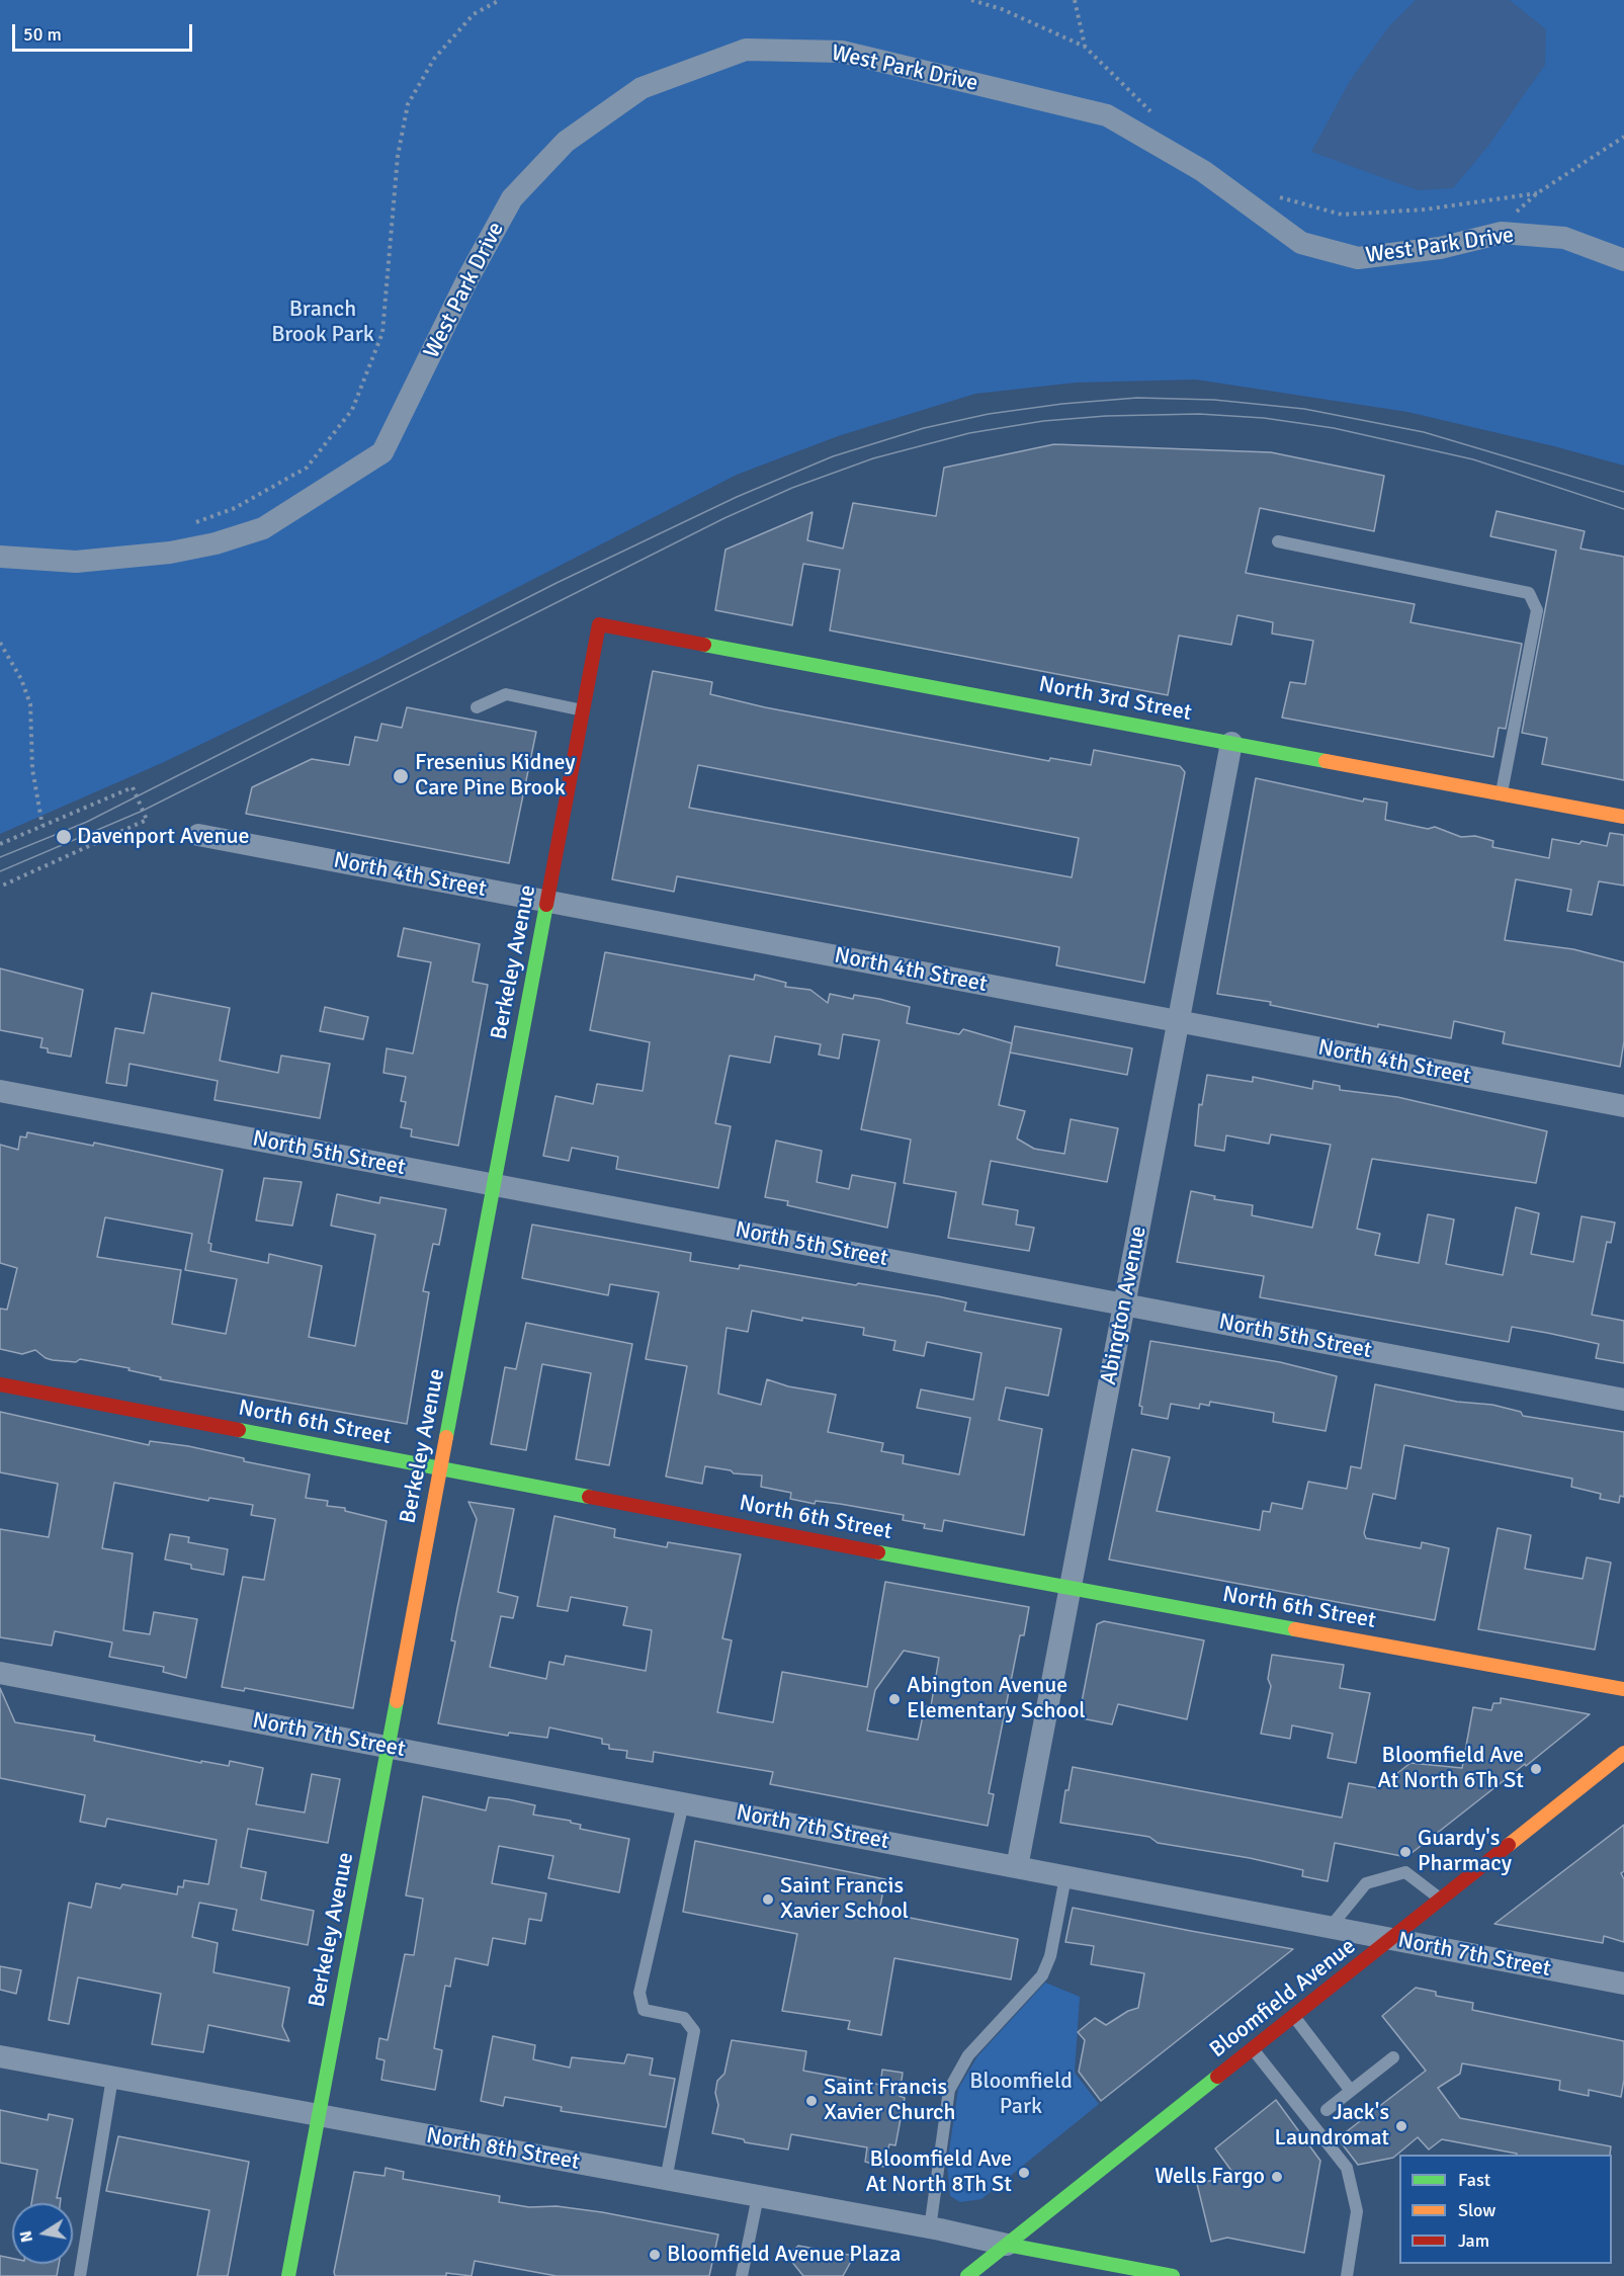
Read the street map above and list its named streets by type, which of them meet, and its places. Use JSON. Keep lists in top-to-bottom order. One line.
{"streets":{"street":["West Park Drive","North 3rd Street","North 4th Street","Berkeley Avenue","North 5th Street","Abington Avenue","North 6th Street","North 7th Street","Bloomfield Avenue","North 8th Street"]},"crossings":[["North 3rd Street","Berkeley Avenue"],["North 3rd Street","Abington Avenue"],["North 4th Street","Berkeley Avenue"],["North 4th Street","Abington Avenue"],["Berkeley Avenue","North 5th Street"],["Berkeley Avenue","North 6th Street"],["Berkeley Avenue","North 7th Street"],["Berkeley Avenue","North 8th Street"],["North 5th Street","Abington Avenue"],["Abington Avenue","North 6th Street"],["Abington Avenue","North 7th Street"],["North 7th Street","Bloomfield Avenue"],["Bloomfield Avenue","North 8th Street"]],"parks":["Branch Brook Park","Bloomfield Park"],"places":["Fresenius Kidney Care Pine Brook","Davenport Avenue","Abington Avenue Elementary School","Bloomfield Ave At North 6Th St","Guardy's Pharmacy","Saint Francis Xavier School","Saint Francis Xavier Church","Jack's Laundromat","Bloomfield Ave At North 8Th St","Wells Fargo","Bloomfield Avenue Plaza"],"legend":["Fast","Slow","Jam"],"scale_bar":"50 m","north":"left"}
